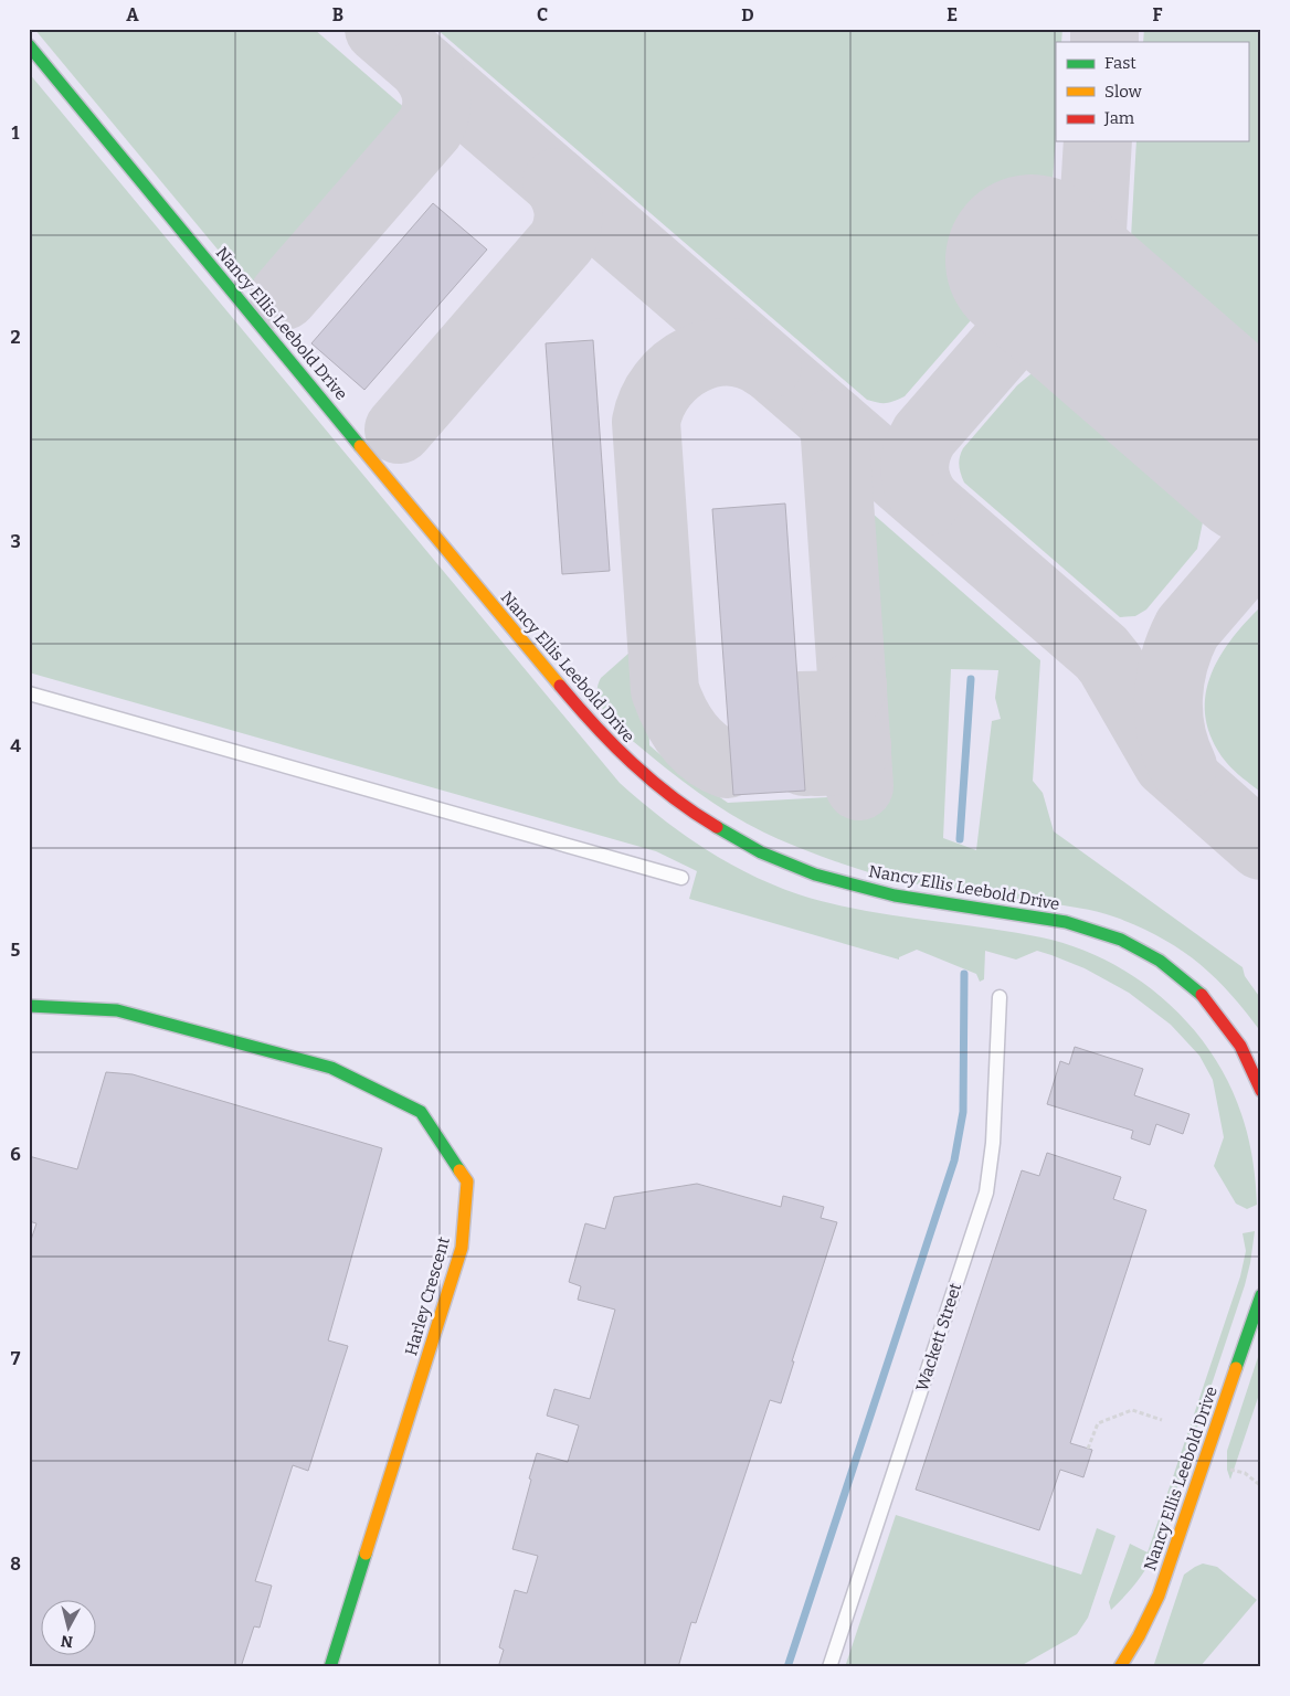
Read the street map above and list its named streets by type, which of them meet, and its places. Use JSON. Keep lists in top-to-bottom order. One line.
{"streets":{"street":["Nancy Ellis Leebold Drive","Harley Crescent"],"lane":["Wackett Street"]},"legend":["Fast","Slow","Jam"],"north":"bottom","grid":{"columns":["A","B","C","D","E","F"],"rows":["1","2","3","4","5","6","7","8"]}}
